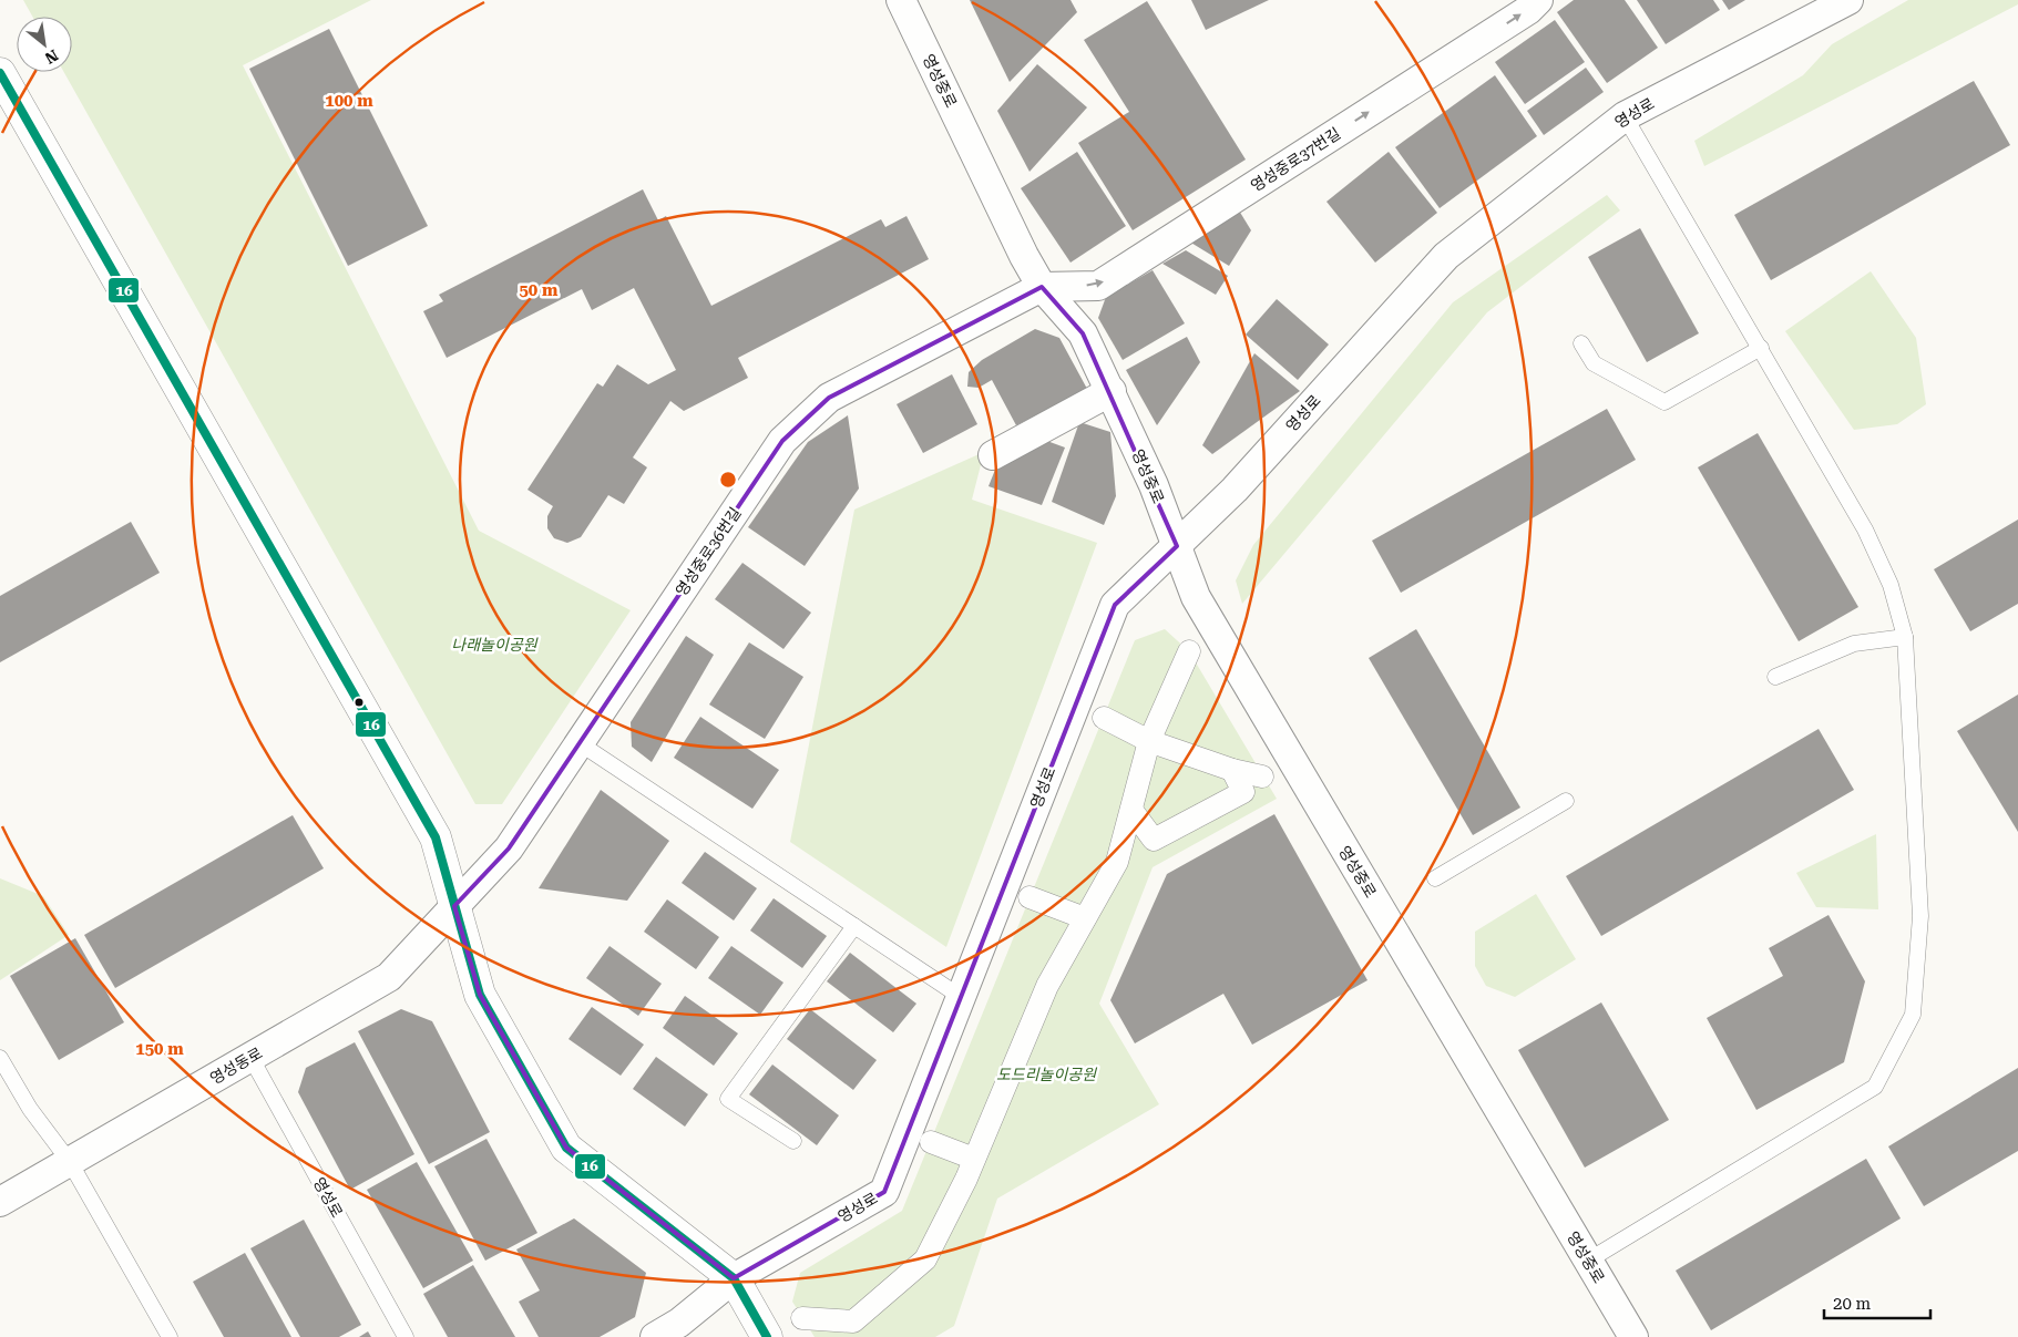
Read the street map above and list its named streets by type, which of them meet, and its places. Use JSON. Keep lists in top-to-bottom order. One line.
{"streets":{"street":["영성중로","영성로","영성중로37번길","영성중로36번길","영성동로"]},"crossings":[["영성중로","영성로"],["영성중로","영성중로37번길"],["영성중로","영성중로36번길"],["영성로","영성동로"],["영성중로37번길","영성중로36번길"],["영성중로36번길","영성동로"]],"one_way":["영성중로37번길"],"parks":["나래놀이공원","도드리놀이공원"],"lines":["transit line 16"],"scale_bar":"20 m","north":"bottom right","rings":["100 m","50 m","150 m"]}
